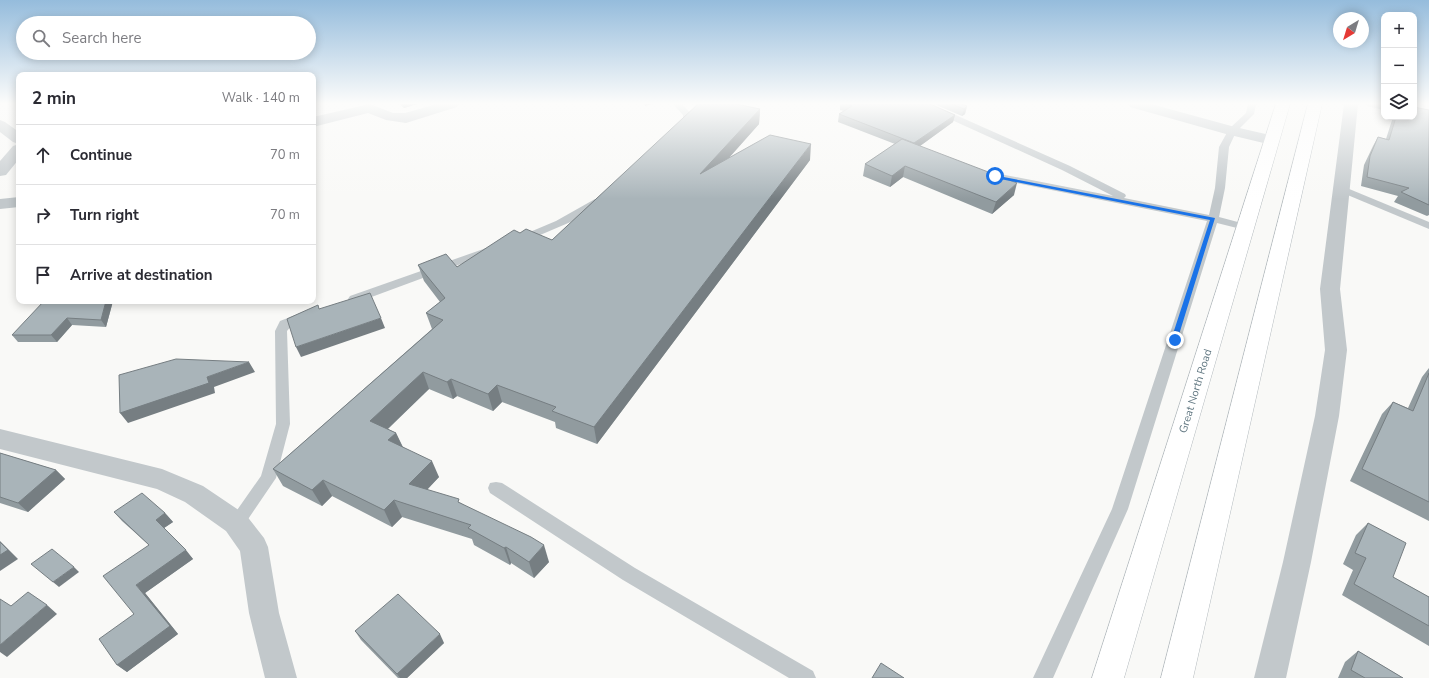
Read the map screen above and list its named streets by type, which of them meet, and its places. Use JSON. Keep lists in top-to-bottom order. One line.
{"streets":{"main road":["Great North Road"]},"north":"bottom left","page":{"map_buttons":["+","−"],"search":"Search here","heading":["2 min","Walk · 140 m"],"list":[["Continue","70 m"],["Turn right","70 m"],"Arrive at destination"]}}
